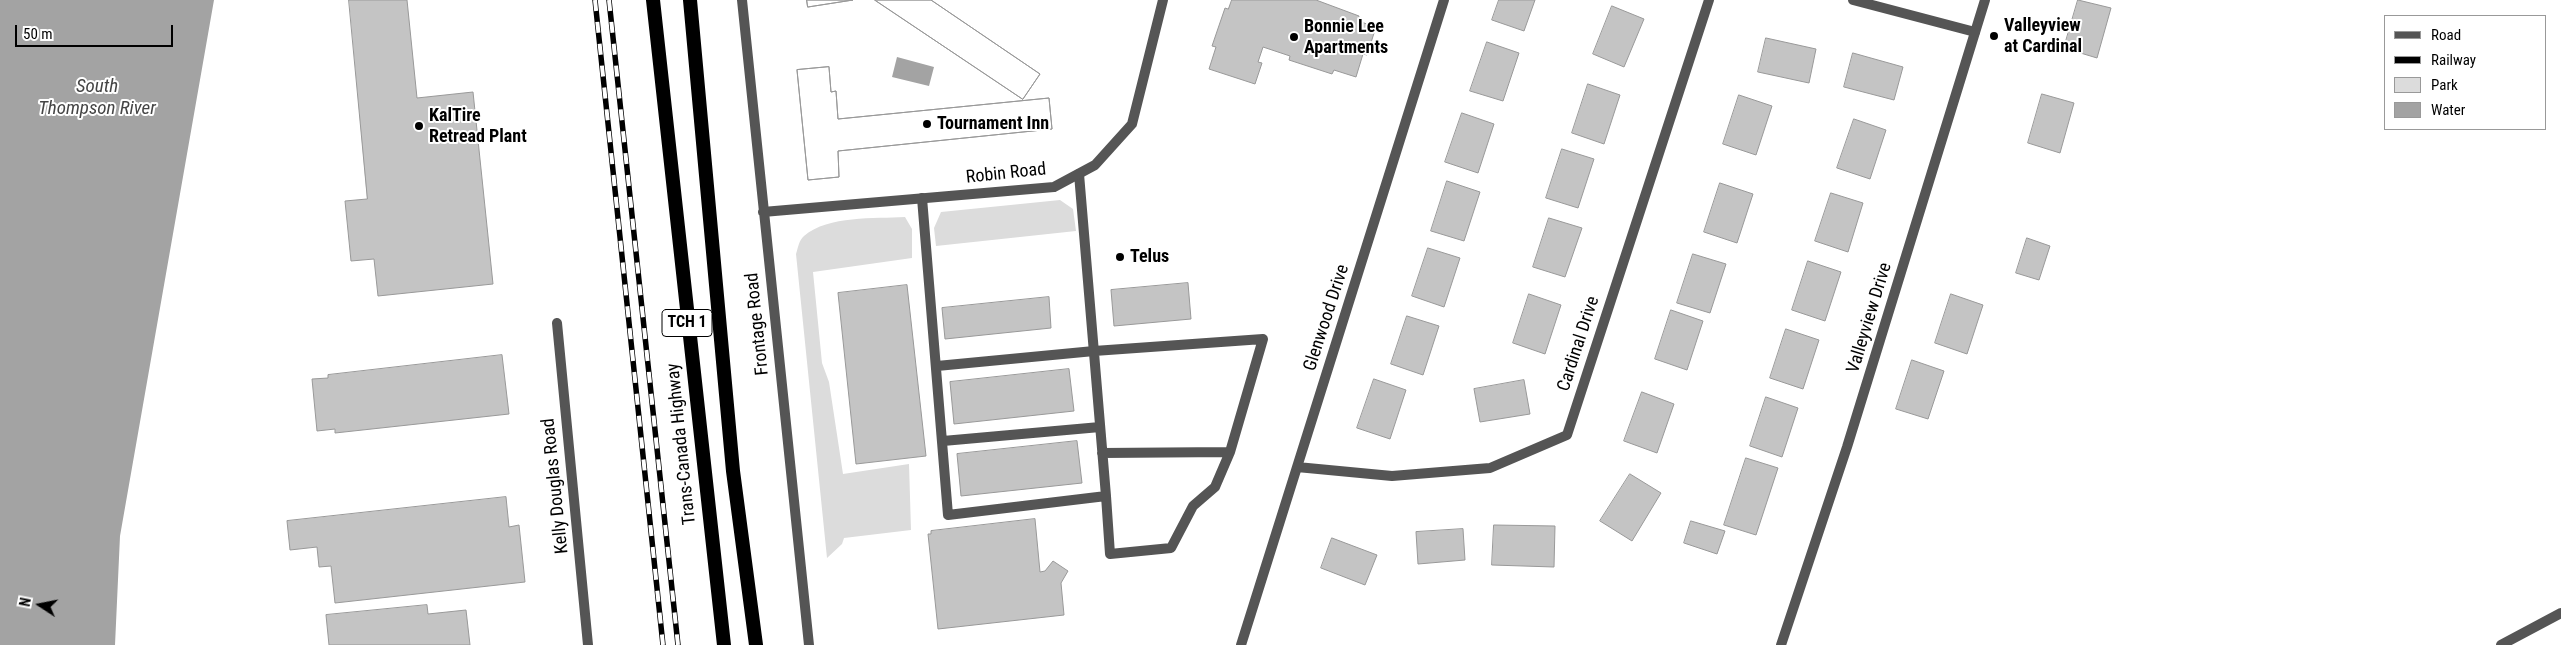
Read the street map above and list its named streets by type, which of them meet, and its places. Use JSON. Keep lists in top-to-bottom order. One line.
{"streets":{"highway":["TCH 1","Trans-Canada Highway"],"street":["Robin Road","Glenwood Drive","Valleyview Drive","Frontage Road","Cardinal Drive","Kelly Douglas Road"]},"crossings":[["Robin Road","Frontage Road"],["Glenwood Drive","Cardinal Drive"]],"water":["South Thompson River"],"places":["Valleyview at Cardinal","Bonnie Lee Apartments","Tournament Inn","KalTire Retread Plant","Telus"],"legend":["Road","Railway","Park","Water"],"scale_bar":"50 m","north":"left"}
